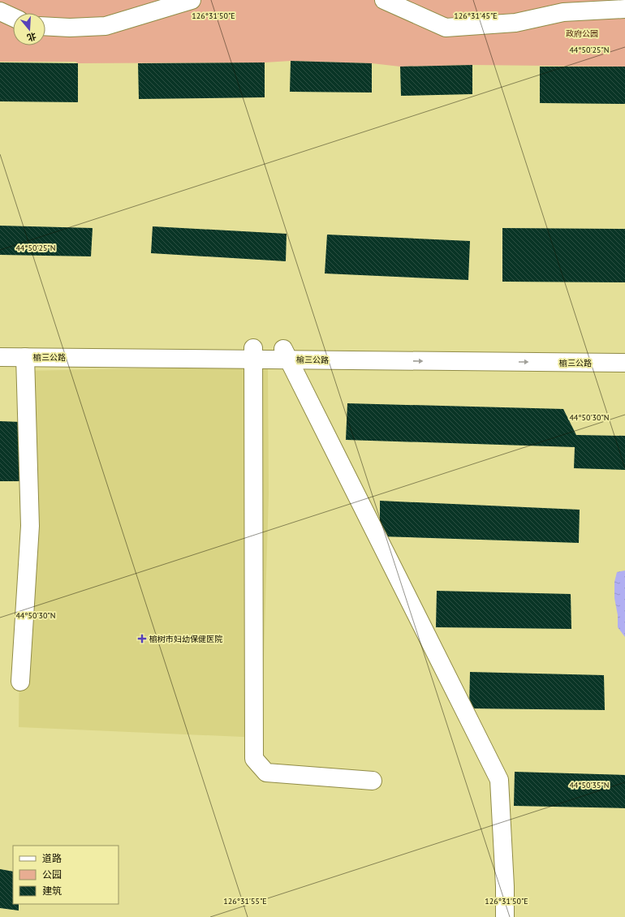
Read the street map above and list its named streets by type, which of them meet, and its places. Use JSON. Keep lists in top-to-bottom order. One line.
{"streets":{"street":["榆三公路"]},"parks":["政府公园"],"places":{"health":["榆树市妇幼保健医院"]},"legend":["道路","公园","建筑"],"north":"bottom","coordinates":["126°31'50\"E","126°31'45\"E","44°50'25\"N","44°50'30\"N","44°50'35\"N","126°31'55\"E"]}
